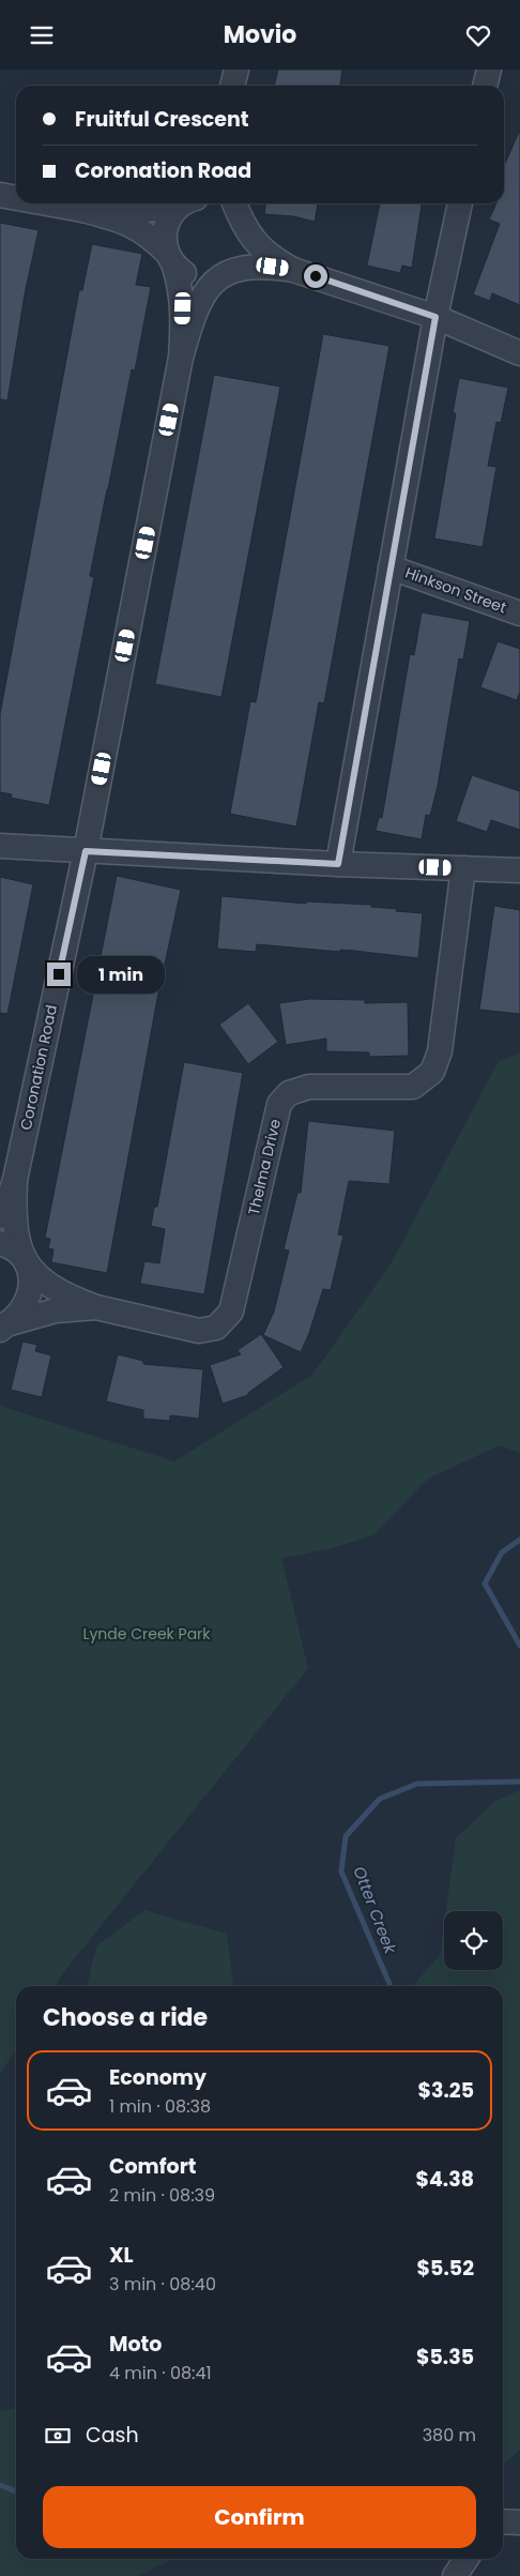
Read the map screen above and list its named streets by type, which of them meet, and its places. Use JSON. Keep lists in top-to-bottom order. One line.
{"streets":{"street":["Hinkson Street","Coronation Road","Thelma Drive"]},"crossings":[["Coronation Road","Thelma Drive"]],"water":["Otter Creek"],"parks":["Lynde Creek Park"],"page":{"header":"Movio","banner":["Fruitful Crescent","Coronation Road"],"bubble":"1 min","heading":"Choose a ride","list":[{"name":"Economy","note":"1 min · 08:38","value":"$3.25"},{"name":"Comfort","note":"2 min · 08:39","value":"$4.38"},{"name":"XL","note":"3 min · 08:40","value":"$5.52"},{"name":"Moto","note":"4 min · 08:41","value":"$5.35"}],"pay":["Cash","380 m"],"buttons":"Confirm"}}
